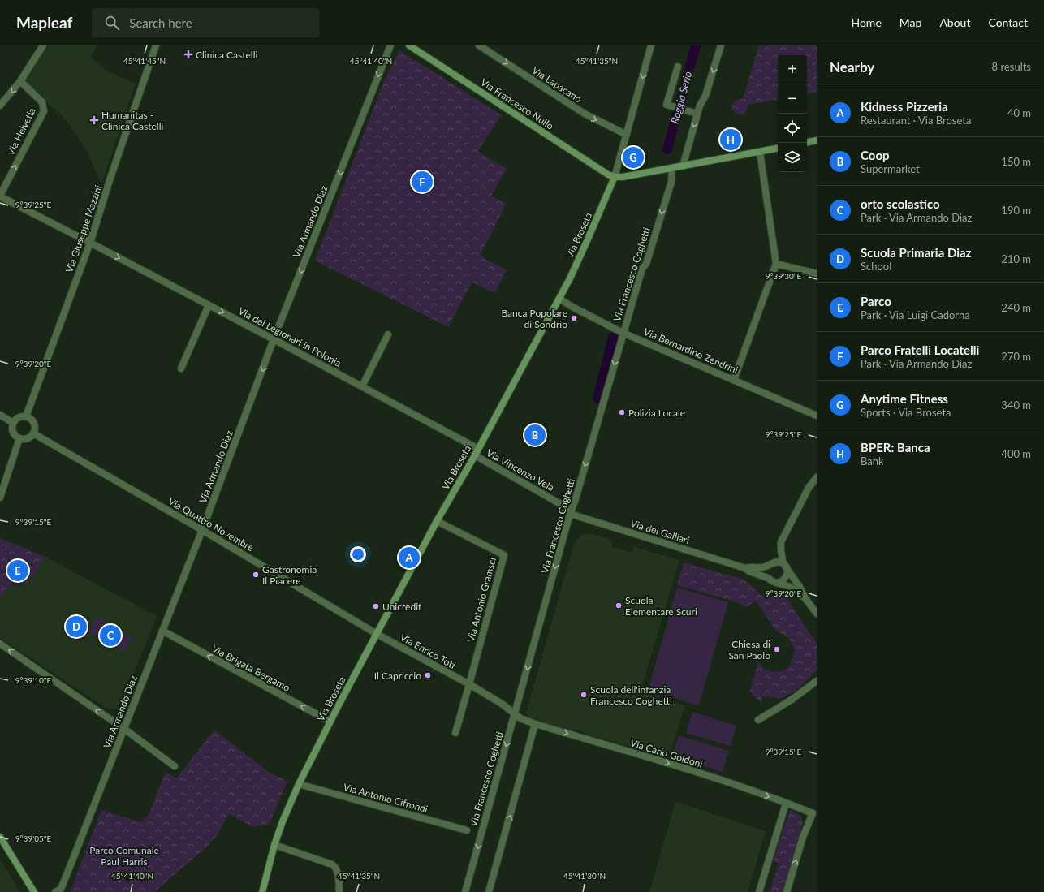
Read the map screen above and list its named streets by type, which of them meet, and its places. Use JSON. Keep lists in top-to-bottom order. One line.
{"streets":{"street":["Via Lapacano","Via Francesco Nullo","Via Helvetia","Via Armando Diaz","Via Giuseppe Mazzini","Via Broseta","Via Francesco Coghetti","Via dei Legionari in Polonia","Via Bernardino Zendrini","Via Vincenzo Vela","Via Quattro Novembre","Via dei Galliari","Via Antonio Gramsci","Via Enrico Toti","Via Brigata Bergamo","Via Carlo Goldoni","Via Antonio Cifrondi"]},"crossings":[["Via Lapacano","Via Broseta"],["Via Francesco Nullo","Via Broseta"],["Via Helvetia","Via dei Legionari in Polonia"],["Via Armando Diaz","Via dei Legionari in Polonia"],["Via Armando Diaz","Via Quattro Novembre"],["Via Armando Diaz","Via Brigata Bergamo"],["Via Giuseppe Mazzini","Via dei Legionari in Polonia"],["Via Giuseppe Mazzini","Via Quattro Novembre"],["Via Broseta","Via dei Legionari in Polonia"],["Via Broseta","Via Bernardino Zendrini"],["Via Broseta","Via Vincenzo Vela"],["Via Broseta","Via Quattro Novembre"],["Via Broseta","Via Antonio Gramsci"],["Via Broseta","Via Enrico Toti"],["Via Broseta","Via Brigata Bergamo"],["Via Broseta","Via Antonio Cifrondi"],["Via Francesco Coghetti","Via Bernardino Zendrini"],["Via Francesco Coghetti","Via Vincenzo Vela"],["Via Francesco Coghetti","Via dei Galliari"],["Via Francesco Coghetti","Via Enrico Toti"],["Via Francesco Coghetti","Via Carlo Goldoni"],["Via dei Legionari in Polonia","Via Vincenzo Vela"],["Via Vincenzo Vela","Via dei Galliari"],["Via Quattro Novembre","Via Enrico Toti"],["Via Antonio Gramsci","Via Enrico Toti"],["Via Enrico Toti","Via Carlo Goldoni"]],"one_way":["Via Lapacano","Via Helvetia","Via Armando Diaz","Via Francesco Coghetti","Via dei Legionari in Polonia","Via Brigata Bergamo","Via Carlo Goldoni"],"water":["Roggia Serio"],"parks":["Parco Comunale Paul Harris"],"places":{"health":["Clinica Castelli","Humanitas - Clinica Castelli"],"other":["Banca Popolare di Sondrio","Polizia Locale","Gastronomia Il Piacere","Scuola Elementare Scuri","Unicredit","Chiesa di San Paolo","Il Capriccio","Scuola dell'infanzia Francesco Coghetti"]},"page":{"header":"Mapleaf","search":"Search here","nav":["Home","Map","About","Contact"],"heading":["Nearby","8 results"],"map_buttons":["+","−"],"list":[{"mark":"A","name":"Kidness Pizzeria","note":"Restaurant · Via Broseta","value":"40 m"},{"mark":"B","name":"Coop","note":"Supermarket","value":"150 m"},{"mark":"C","name":"orto scolastico","note":"Park · Via Armando Diaz","value":"190 m"},{"mark":"D","name":"Scuola Primaria Diaz","note":"School","value":"210 m"},{"mark":"E","name":"Parco","note":"Park · Via Luigi Cadorna","value":"240 m"},{"mark":"F","name":"Parco Fratelli Locatelli","note":"Park · Via Armando Diaz","value":"270 m"},{"mark":"G","name":"Anytime Fitness","note":"Sports · Via Broseta","value":"340 m"},{"mark":"H","name":"BPER: Banca","note":"Bank","value":"400 m"}],"pins":["H","G","F","B","A","E","D","C"]},"coordinates":["45°41'45\"N","45°41'40\"N","45°41'35\"N","9°39'25\"E","9°39'30\"E","9°39'20\"E","9°39'15\"E","9°39'10\"E","9°39'05\"E","45°41'30\"N"]}
